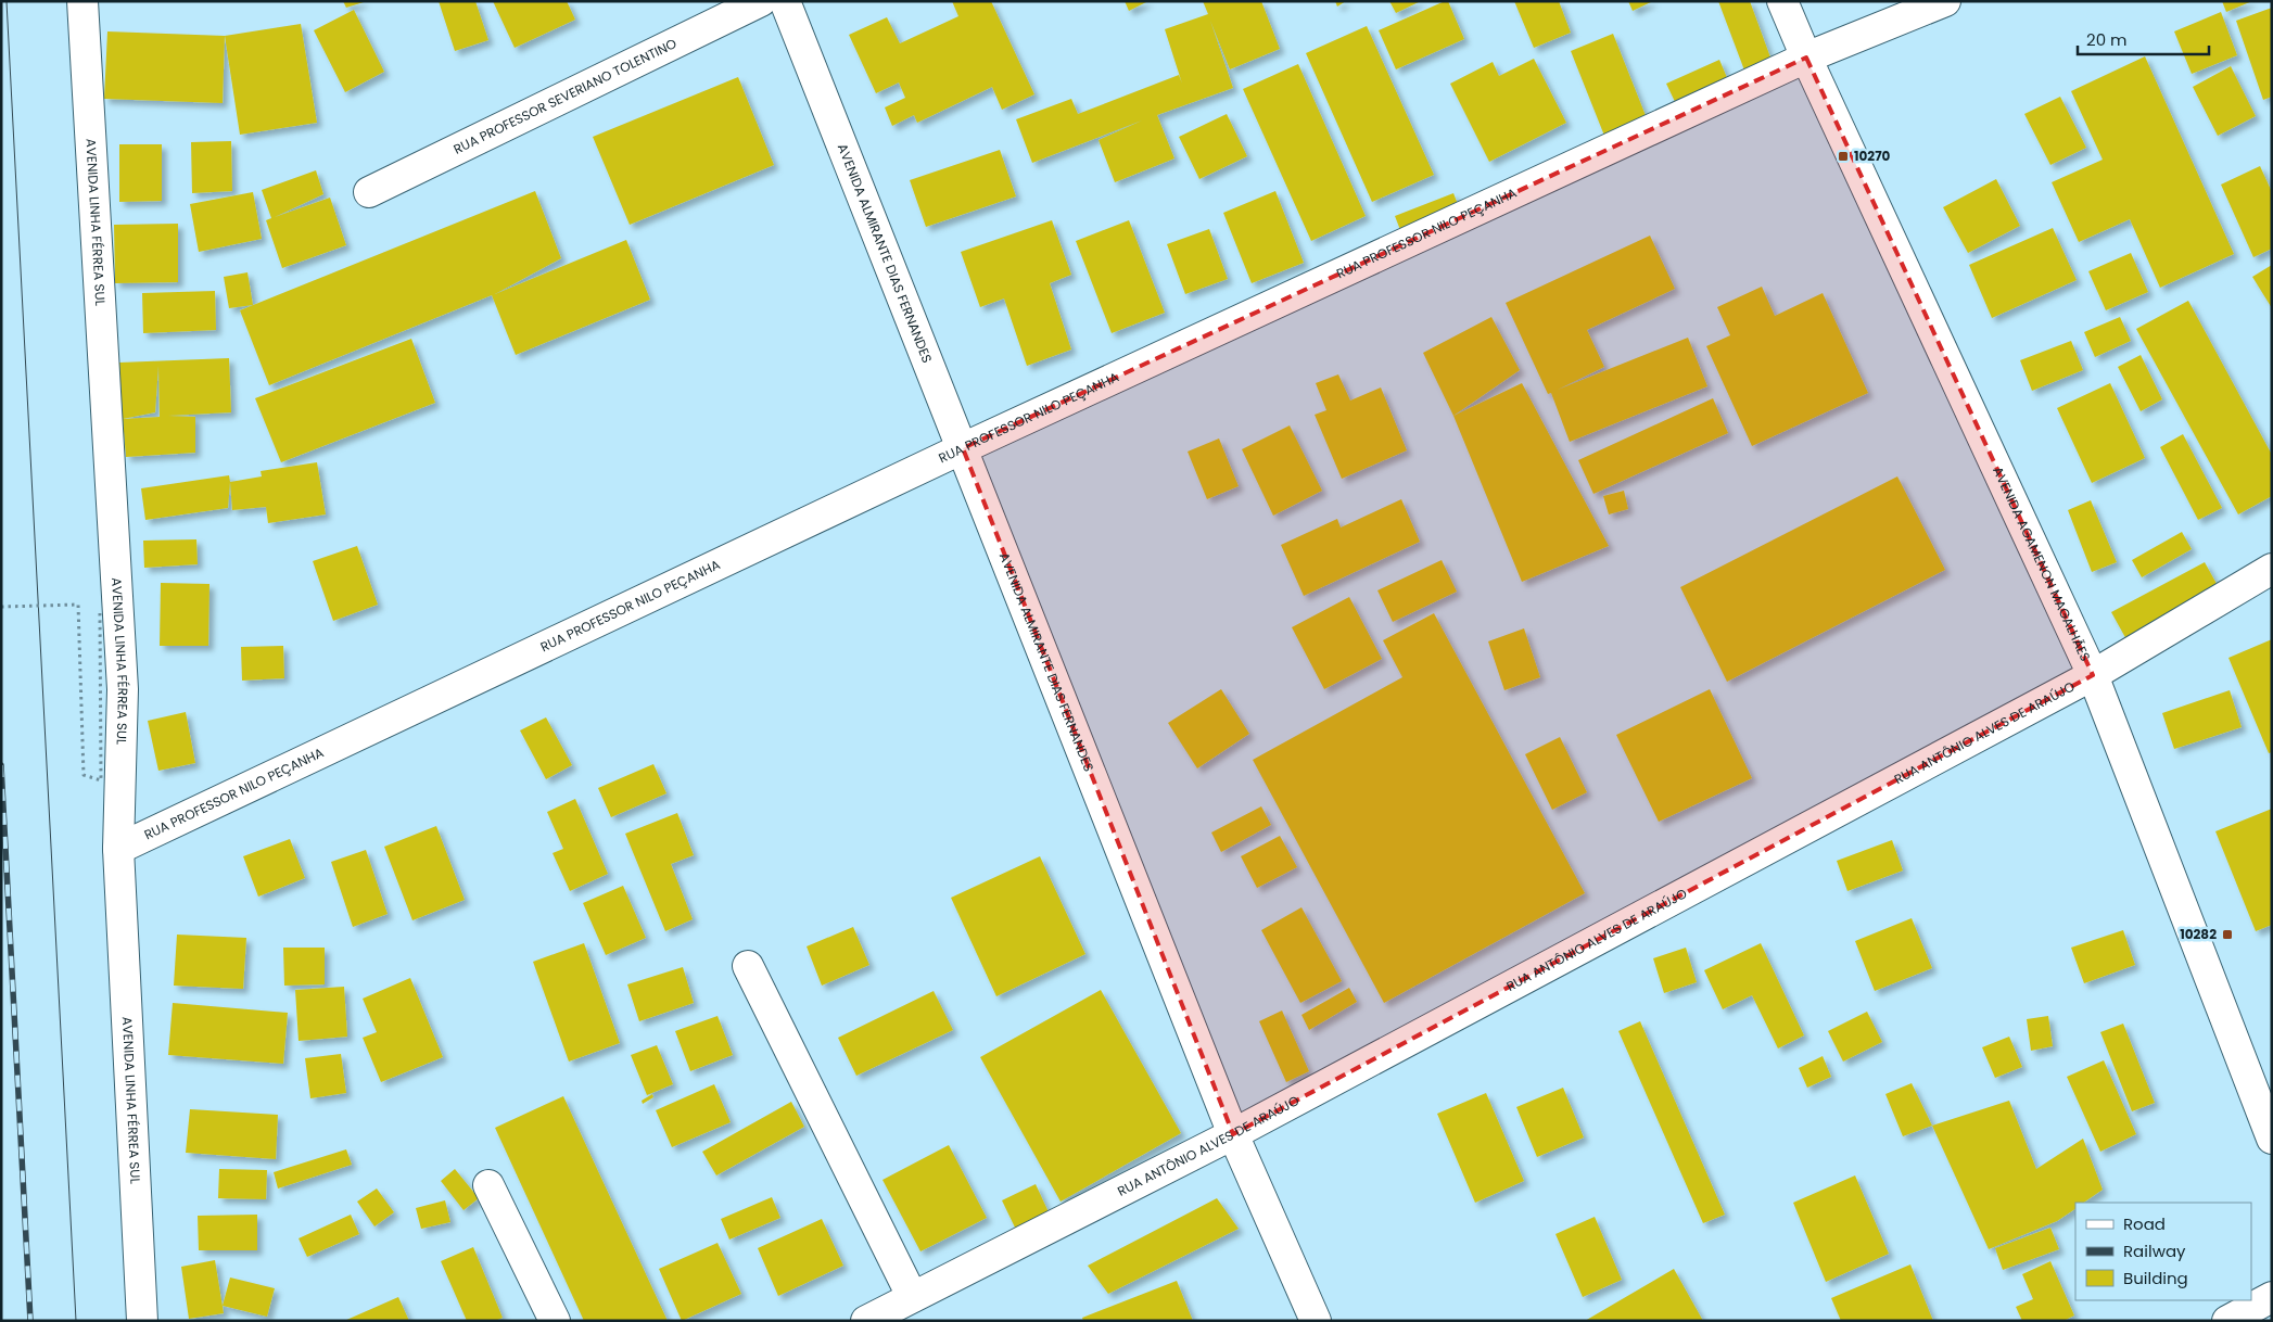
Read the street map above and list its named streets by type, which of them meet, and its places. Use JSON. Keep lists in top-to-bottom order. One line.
{"streets":{"street":["RUA PROFESSOR SEVERIANO TOLENTINO","AVENIDA LINHA FÉRREA SUL","RUA PROFESSOR NILO PEÇANHA","AVENIDA ALMIRANTE DIAS FERNANDES","AVENIDA AGAMENON MAGALHÃES","RUA ANTÔNIO ALVES DE ARAÚJO"]},"crossings":[["AVENIDA LINHA FÉRREA SUL","RUA PROFESSOR NILO PEÇANHA"],["RUA PROFESSOR NILO PEÇANHA","AVENIDA ALMIRANTE DIAS FERNANDES"],["RUA PROFESSOR NILO PEÇANHA","AVENIDA AGAMENON MAGALHÃES"],["AVENIDA ALMIRANTE DIAS FERNANDES","RUA ANTÔNIO ALVES DE ARAÚJO"],["AVENIDA AGAMENON MAGALHÃES","RUA ANTÔNIO ALVES DE ARAÚJO"]],"places":{"transit":["10270","10282"]},"legend":["Road","Railway","Building"],"scale_bar":"20 m"}
